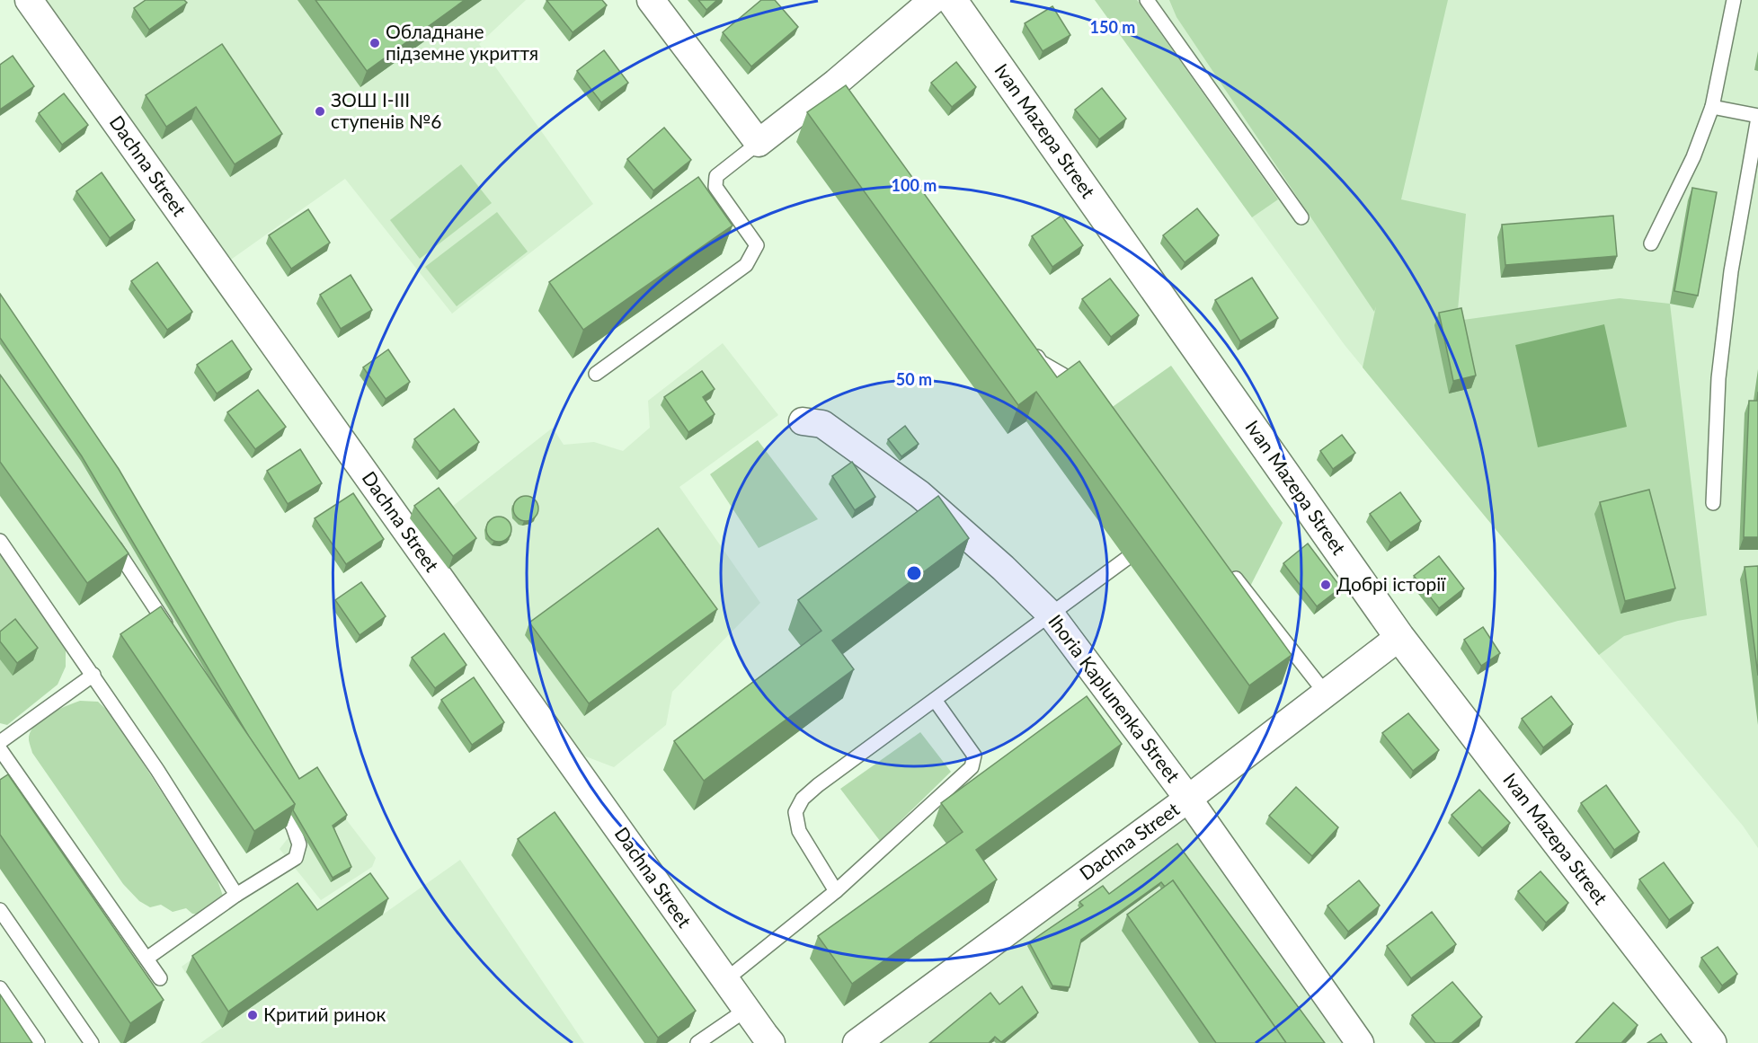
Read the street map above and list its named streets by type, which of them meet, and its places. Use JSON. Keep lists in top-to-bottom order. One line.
{"streets":{"street":["Ivan Mazepa Street","Dachna Street","Ihoria Kaplunenka Street"]},"crossings":[["Ivan Mazepa Street","Dachna Street"],["Dachna Street","Ihoria Kaplunenka Street"]],"places":["Обладнане підземне укриття","ЗОШ І-ІІІ ступенів №6","Добрі історії","Критий ринок"],"rings":["150 m","100 m","50 m"]}
